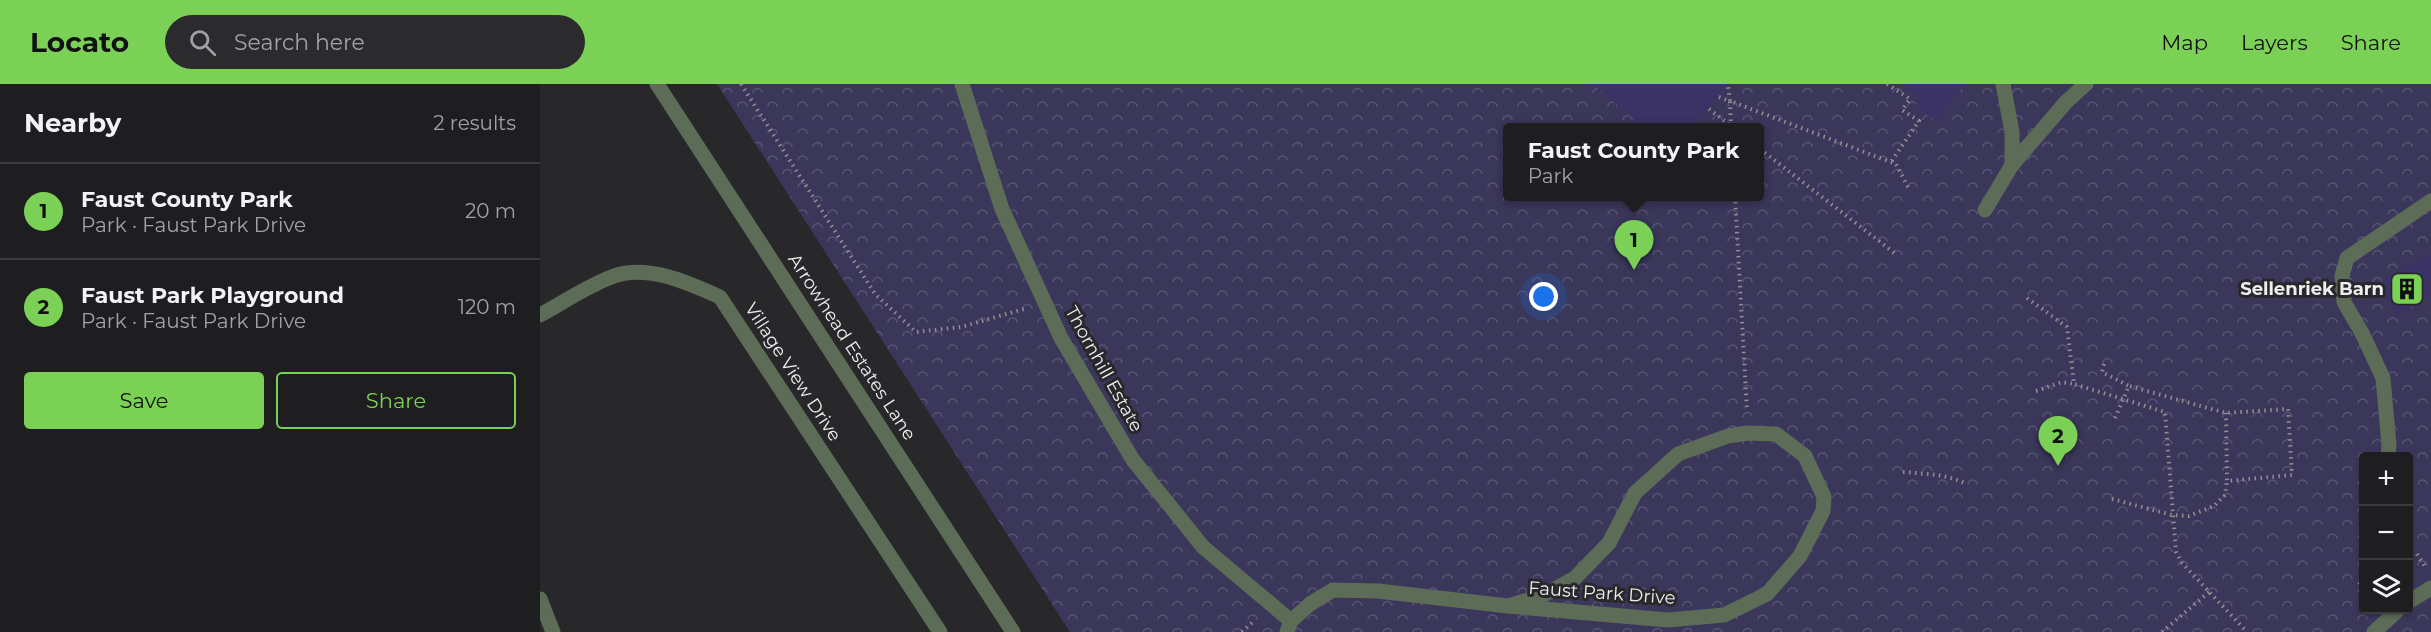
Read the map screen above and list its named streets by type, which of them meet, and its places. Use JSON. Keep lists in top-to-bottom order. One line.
{"streets":{"street":["Arrowhead Estates Lane","Thornhill Estate","Village View Drive","Faust Park Drive"]},"crossings":[["Thornhill Estate","Faust Park Drive"]],"places":{"building":["Sellenriek Barn"]},"page":{"header":"Locato","search":"Search here","nav":["Map","Layers","Share"],"heading":["Nearby","2 results"],"popup":["Faust County Park","Park"],"list":[{"mark":"1","name":"Faust County Park","note":"Park · Faust Park Drive","value":"20 m"},{"mark":"2","name":"Faust Park Playground","note":"Park · Faust Park Drive","value":"120 m"}],"pins":["1","2"],"buttons":["Save","Share"],"map_buttons":["+","−"]}}
